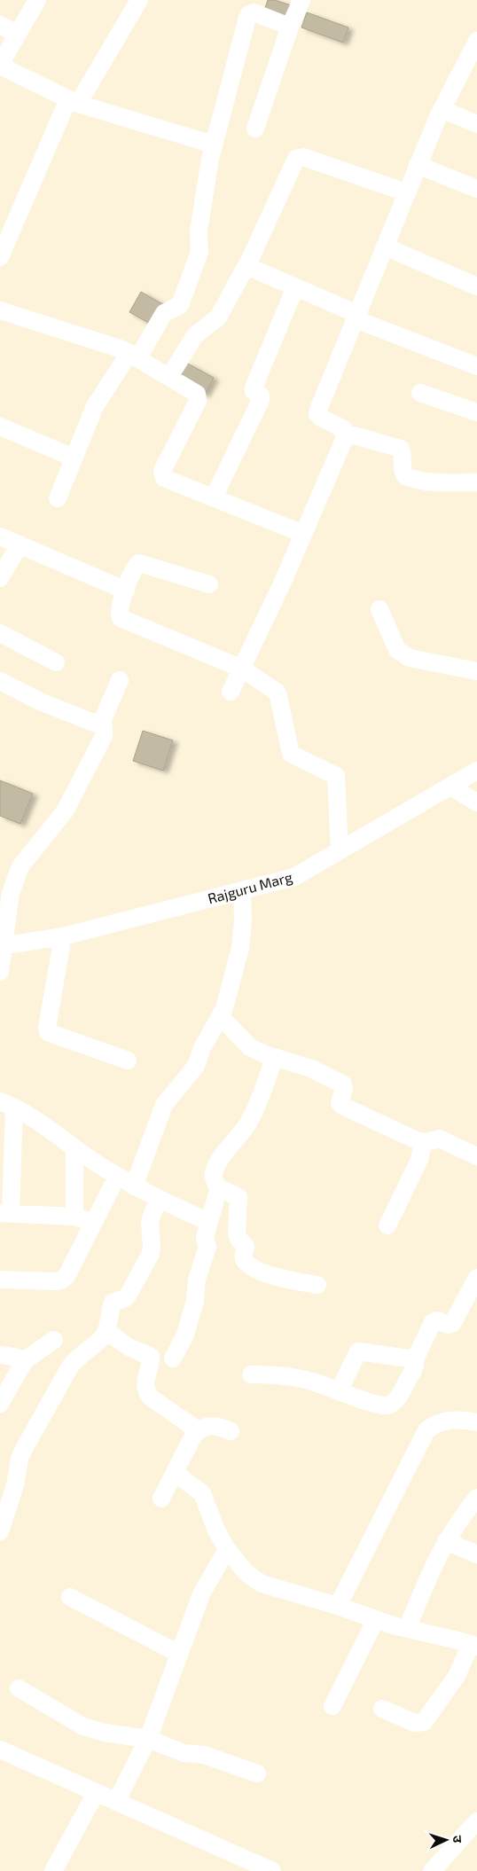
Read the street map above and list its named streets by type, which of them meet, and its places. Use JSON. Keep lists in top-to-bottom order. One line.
{"streets":{"street":["Rajguru Marg"]},"north":"right"}
